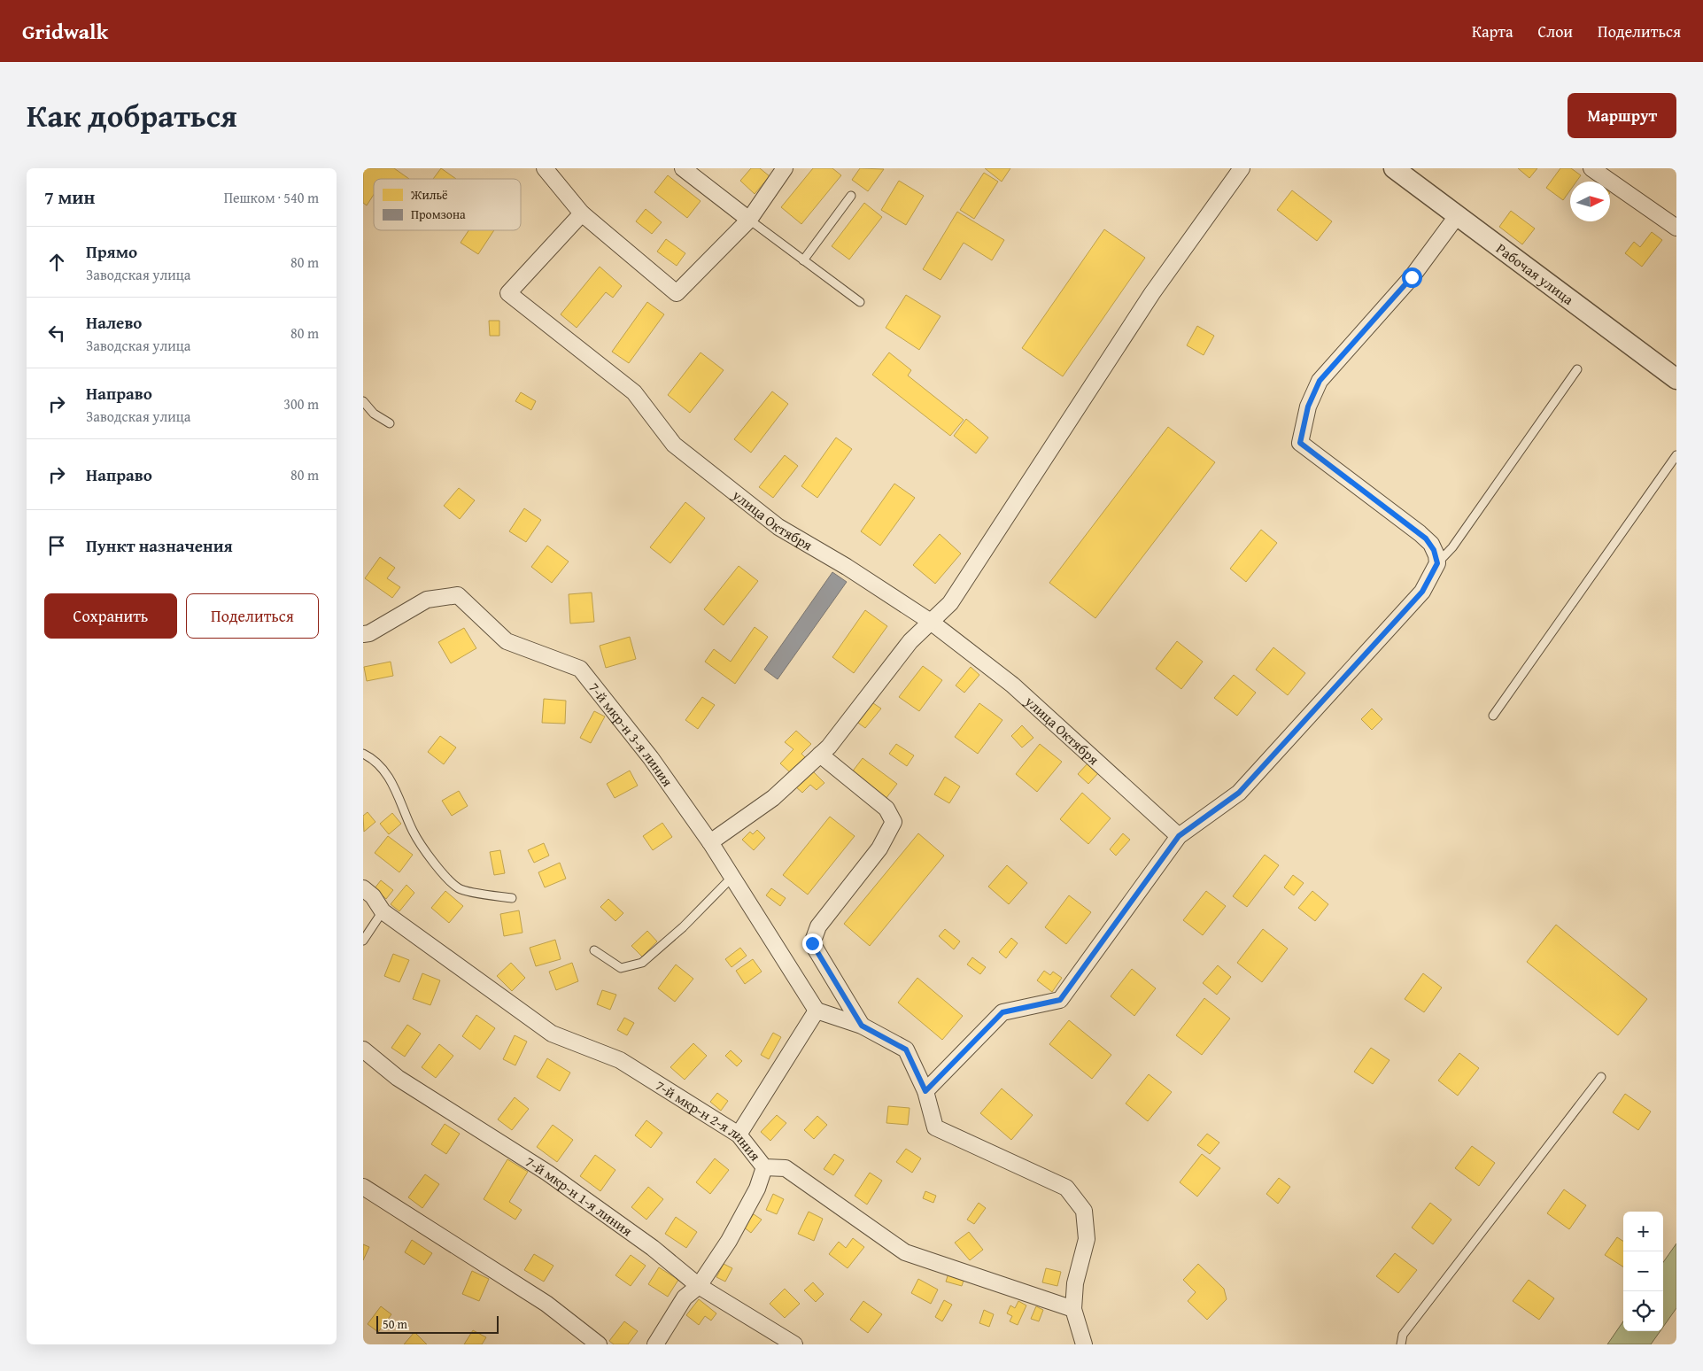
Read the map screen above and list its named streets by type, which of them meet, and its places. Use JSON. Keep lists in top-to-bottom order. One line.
{"streets":{"street":["Рабочая улица","улица Октября","7-й мкр-н 3-я линия","7-й мкр-н 2-я линия","7-й мкр-н 1-я линия"]},"legend":["Жильё","Промзона"],"scale_bar":"50 m","north":"right","page":{"header":"Gridwalk","nav":["Карта","Слои","Поделиться"],"title":"Как добраться","buttons":["Маршрут",["Сохранить","Поделиться"]],"heading":["7 мин","Пешком · 540 m"],"list":[["Прямо","Заводская улица","80 m"],["Налево","Заводская улица","80 m"],["Направо","Заводская улица","300 m"],["Направо","80 m"],"Пункт назначения"],"map_buttons":["+","−"],"scale":"50 m"}}
